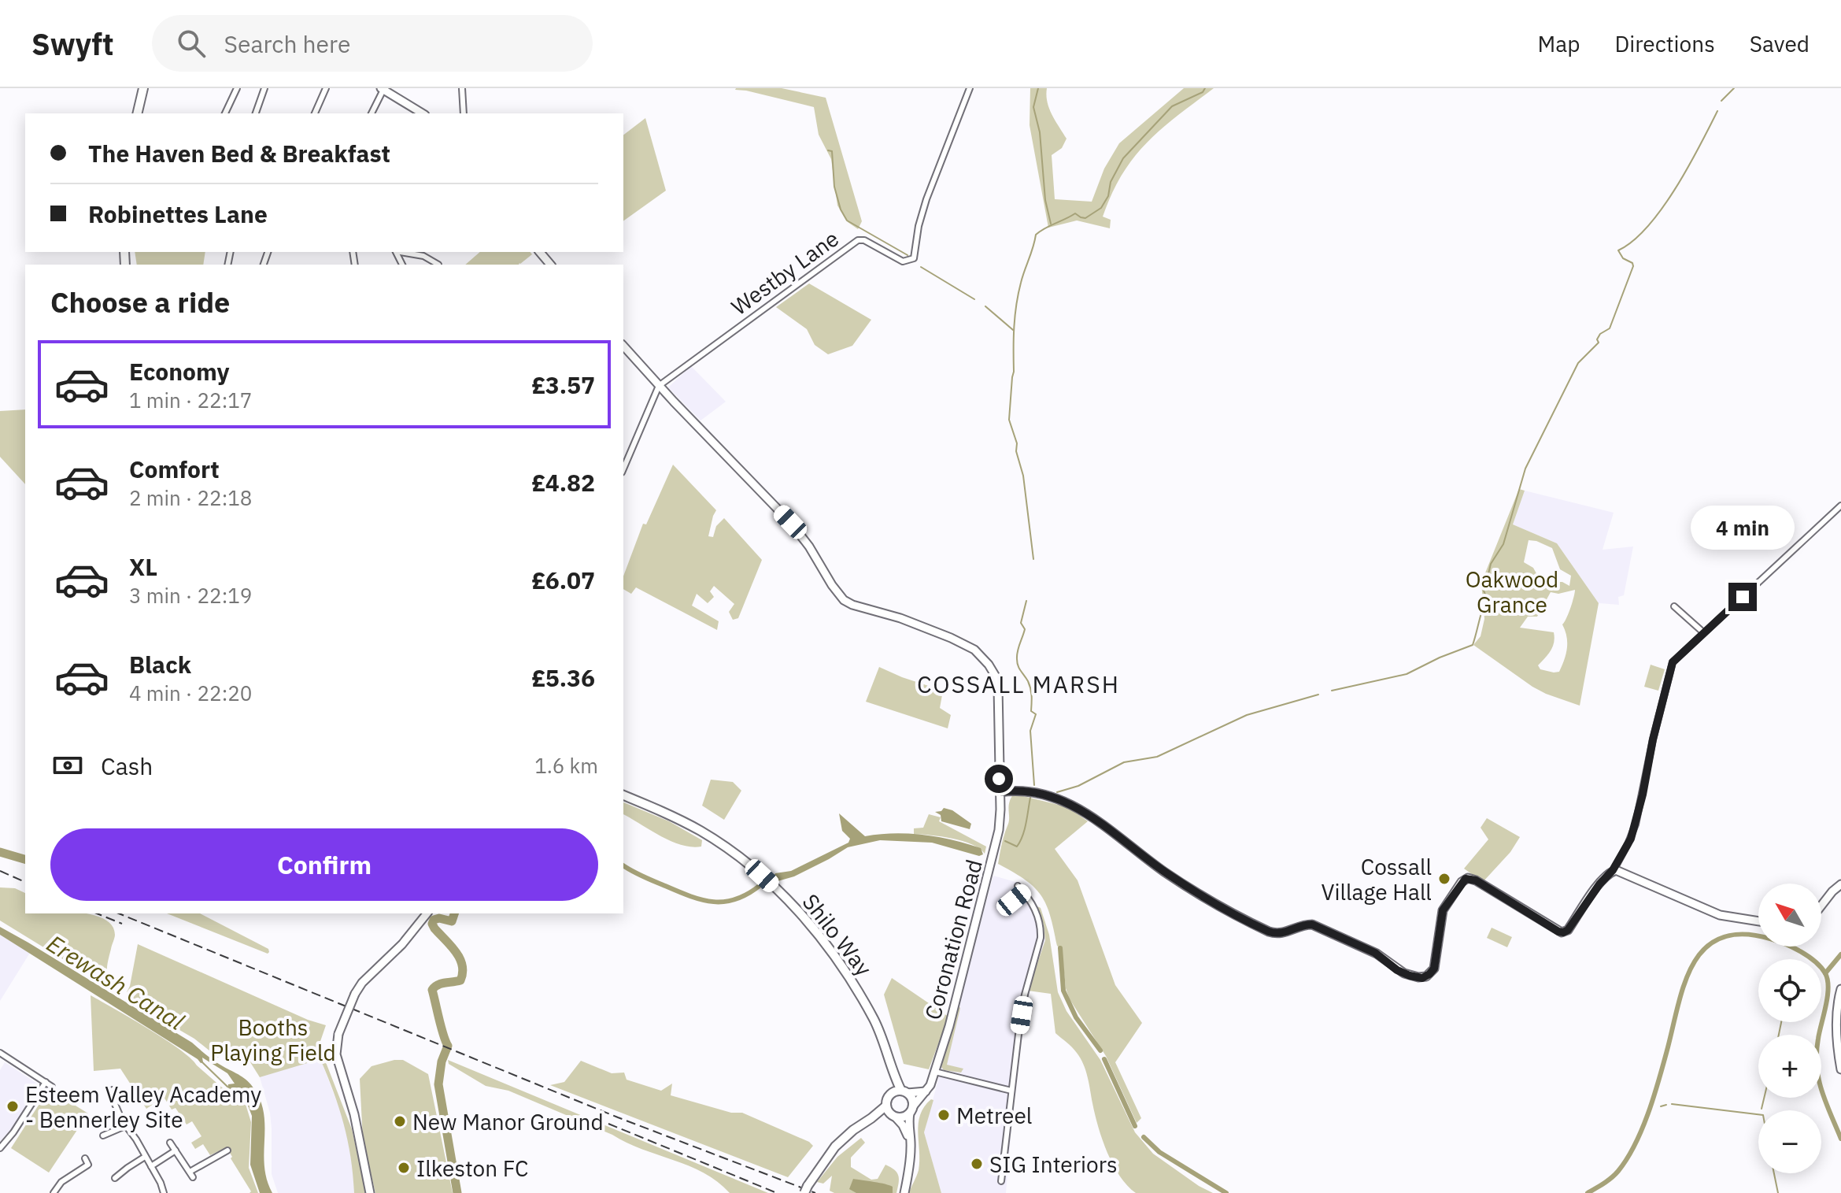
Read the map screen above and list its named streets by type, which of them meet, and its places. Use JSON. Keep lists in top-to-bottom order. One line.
{"streets":{"main road":["Shilo Way"],"street":["Westby Lane","Coronation Road"]},"crossings":[["Westby Lane","Coronation Road"],["Shilo Way","Coronation Road"]],"districts":["COSSALL MARSH"],"water":["Erewash Canal"],"parks":["Oakwood Grance","Booths Playing Field"],"places":["Cossall Village Hall","Esteem Valley Academy - Bennerley Site","Metreel","New Manor Ground","SIG Interiors","Ilkeston FC"],"north":"top left","page":{"header":"Swyft","search":"Search here","nav":["Map","Directions","Saved"],"banner":["The Haven Bed & Breakfast","Robinettes Lane"],"heading":"Choose a ride","list":[{"name":"Economy","note":"1 min · 22:17","value":"£3.57"},{"name":"Comfort","note":"2 min · 22:18","value":"£4.82"},{"name":"XL","note":"3 min · 22:19","value":"£6.07"},{"name":"Black","note":"4 min · 22:20","value":"£5.36"}],"bubble":"4 min","pay":["Cash","1.6 km"],"buttons":"Confirm","map_buttons":["+","−"]}}
